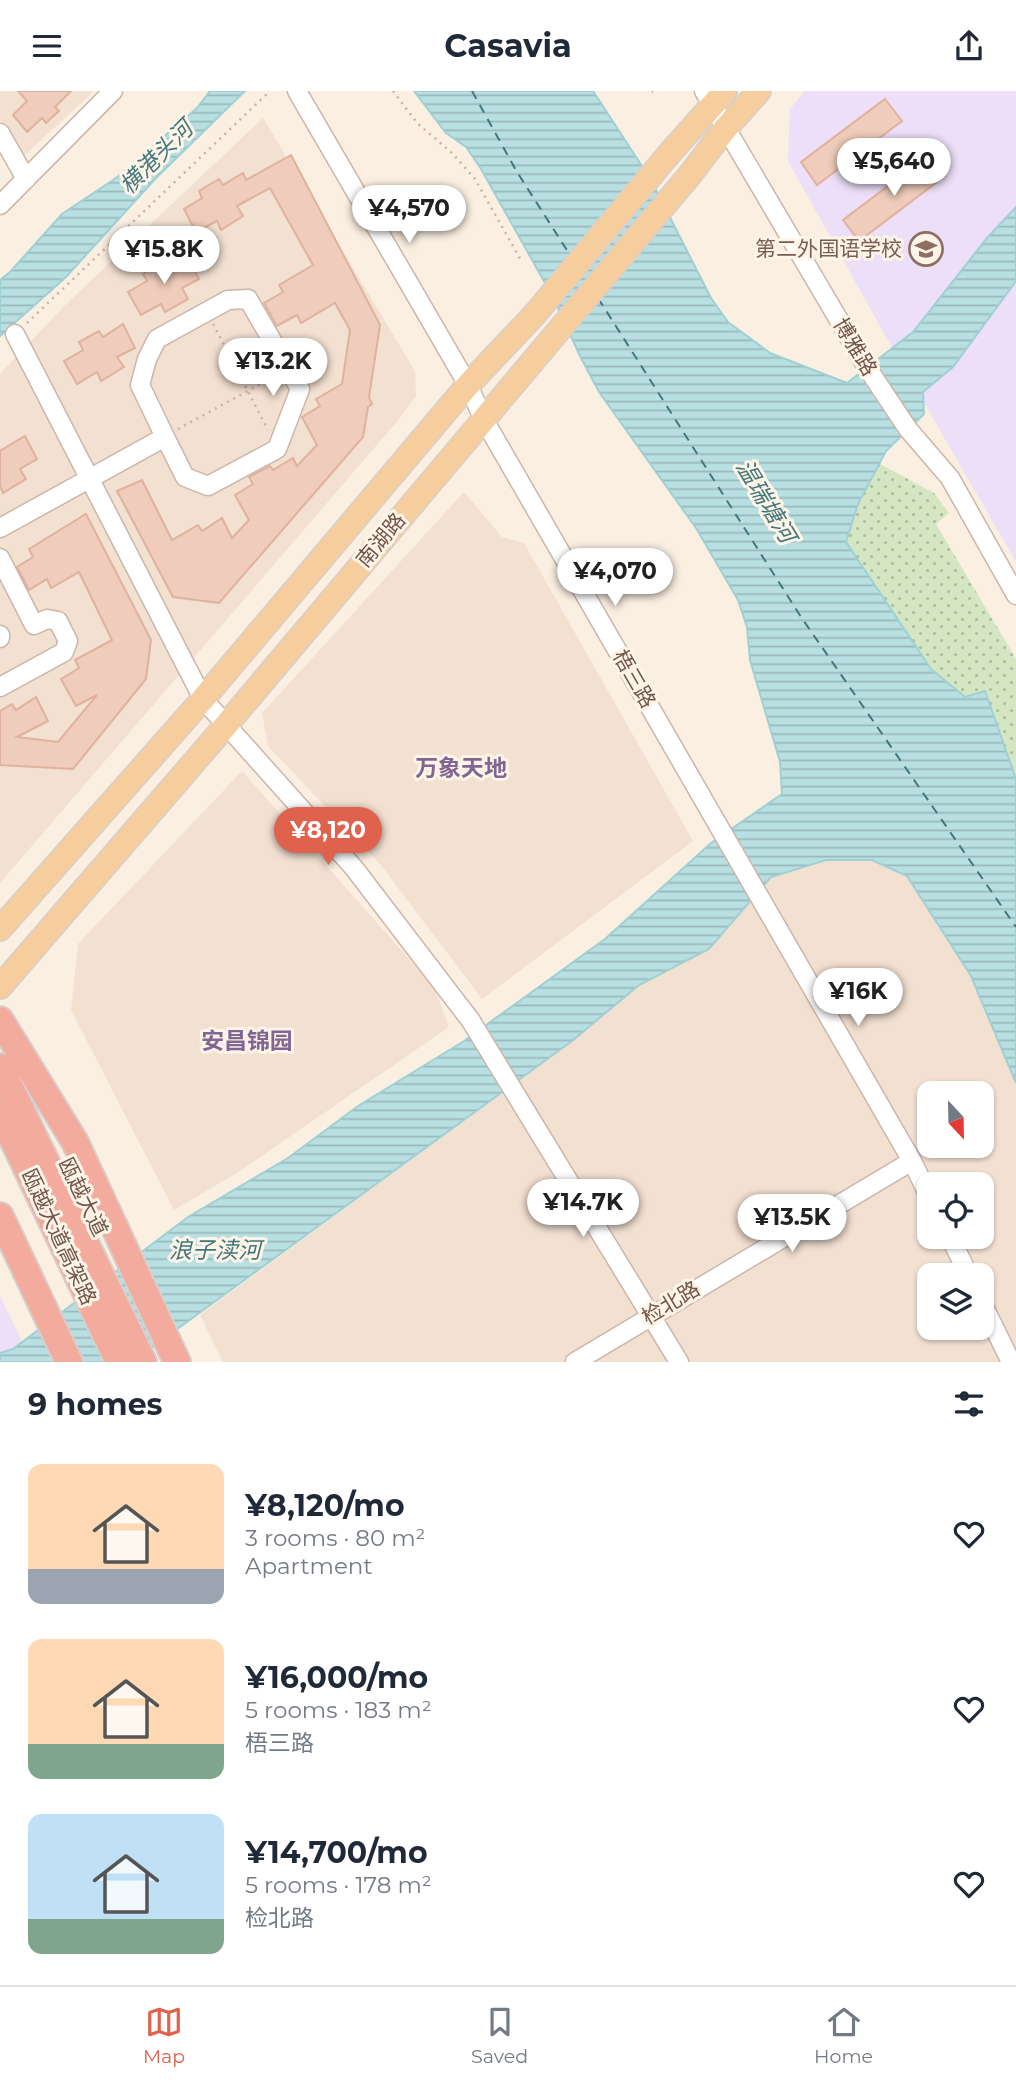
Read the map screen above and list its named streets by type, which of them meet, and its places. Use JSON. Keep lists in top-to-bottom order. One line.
{"streets":{"highway":["瓯越大道","瓯越大道高架路"],"main road":["南湖路"],"street":["博雅路","梧三路","检北路"]},"crossings":[["博雅路","南湖路"],["南湖路","梧三路"],["梧三路","检北路"]],"districts":["万象天地","安昌锦园"],"water":["横港头河","温瑞塘河","浪子渎河"],"places":{"school or university":["第二外国语学校"]},"north":"bottom","page":{"header":"Casavia","price":["¥5,640","¥4,570","¥15.8K","¥13.2K","¥4,070","¥8,120","¥16K","¥14.7K","¥13.5K"],"heading":"9 homes","list":[{"name":"¥8,120/mo","note":"3 rooms · 80 m² · Apartment"},{"name":"¥16,000/mo","note":"5 rooms · 183 m² · 梧三路"},{"name":"¥14,700/mo","note":"5 rooms · 178 m² · 检北路"}],"tabs":["Map","Saved","Home"]}}
